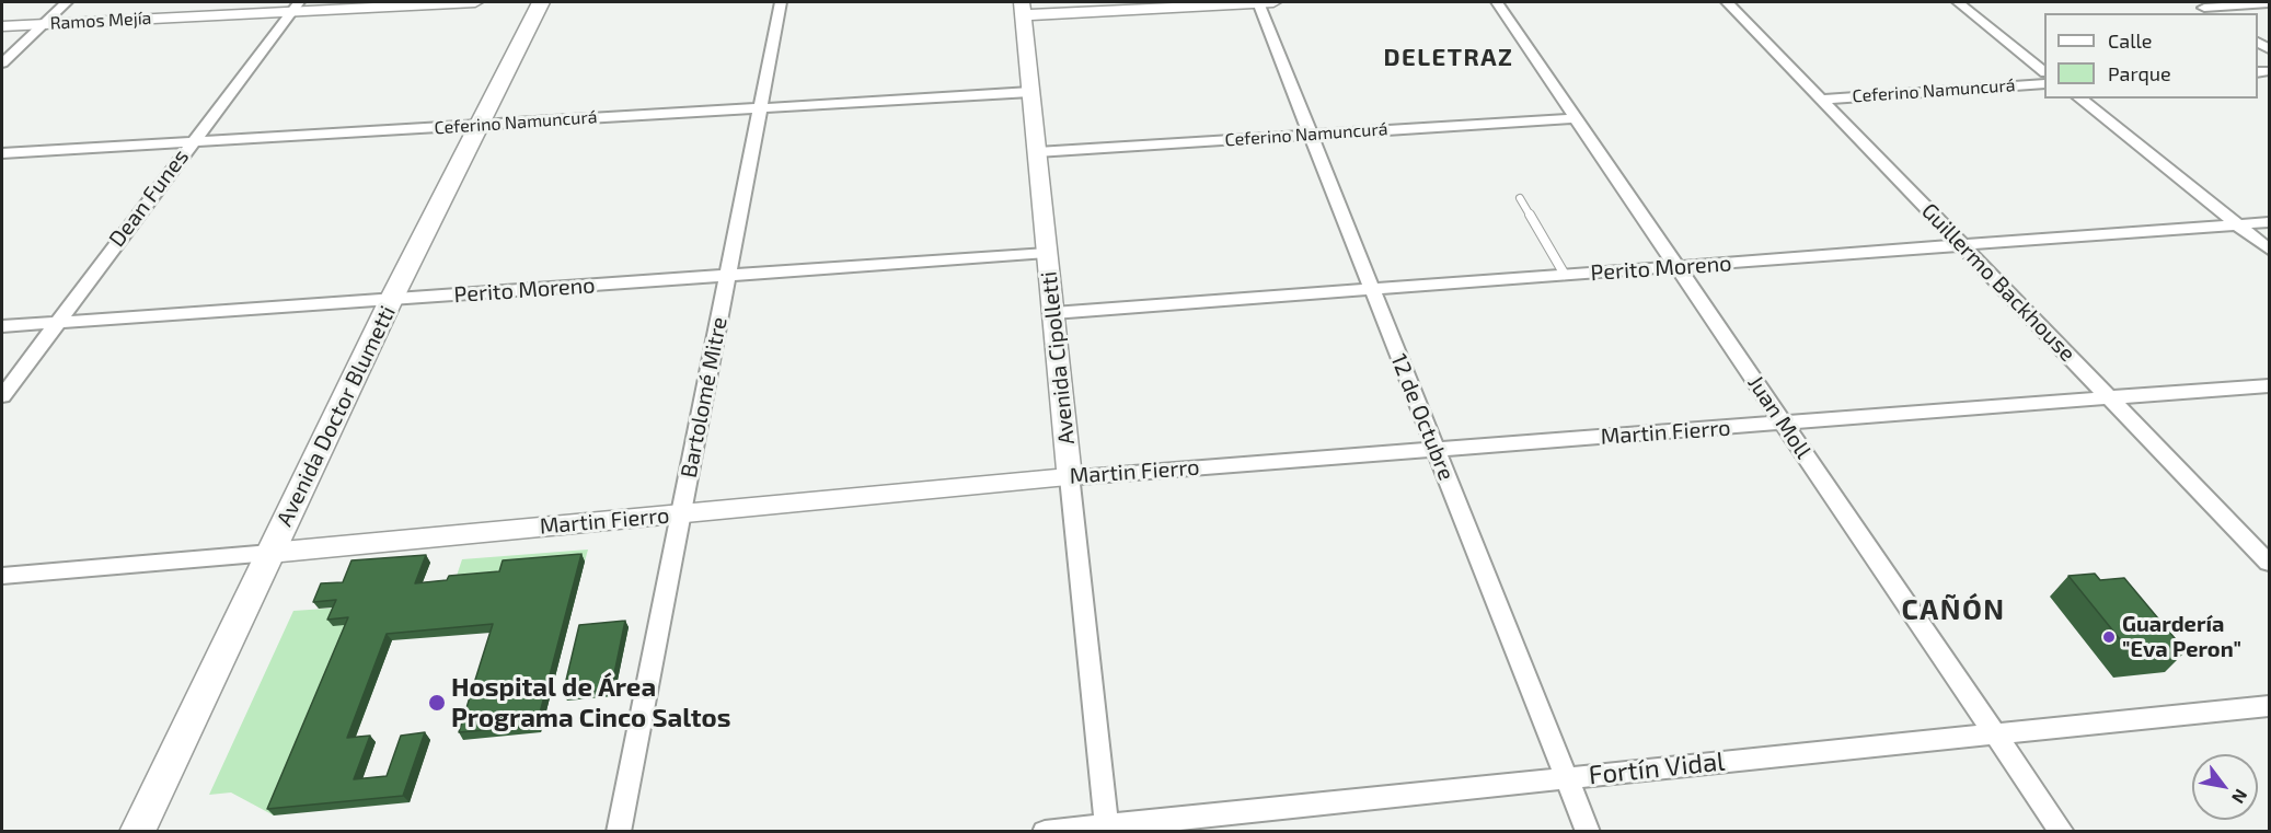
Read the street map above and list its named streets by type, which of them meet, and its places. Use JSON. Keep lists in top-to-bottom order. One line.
{"streets":{"main road":["Avenida Doctor Blumetti"],"street":["Ramos Mejía","Ceferino Namuncurá","Dean Funes","Perito Moreno","Guillermo Backhouse","Avenida Cipolletti","Bartolomé Mitre","12 de Octubre","Juan Moll","Martin Fierro","Fortín Vidal"]},"crossings":[["Ramos Mejía","Dean Funes"],["Ceferino Namuncurá","Dean Funes"],["Ceferino Namuncurá","Guillermo Backhouse"],["Ceferino Namuncurá","Avenida Cipolletti"],["Ceferino Namuncurá","Bartolomé Mitre"],["Ceferino Namuncurá","Avenida Doctor Blumetti"],["Ceferino Namuncurá","12 de Octubre"],["Ceferino Namuncurá","Juan Moll"],["Dean Funes","Perito Moreno"],["Perito Moreno","Guillermo Backhouse"],["Perito Moreno","Avenida Cipolletti"],["Perito Moreno","Bartolomé Mitre"],["Perito Moreno","Avenida Doctor Blumetti"],["Perito Moreno","12 de Octubre"],["Perito Moreno","Juan Moll"],["Guillermo Backhouse","Martin Fierro"],["Avenida Cipolletti","Martin Fierro"],["Avenida Cipolletti","Fortín Vidal"],["Bartolomé Mitre","Martin Fierro"],["Avenida Doctor Blumetti","Martin Fierro"],["12 de Octubre","Martin Fierro"],["12 de Octubre","Fortín Vidal"],["Juan Moll","Martin Fierro"],["Juan Moll","Fortín Vidal"]],"districts":["DELETRAZ","CAÑÓN"],"places":["Guardería \"Eva Peron\"","Hospital de Área Programa Cinco Saltos"],"legend":["Calle","Parque"],"north":"bottom right"}
